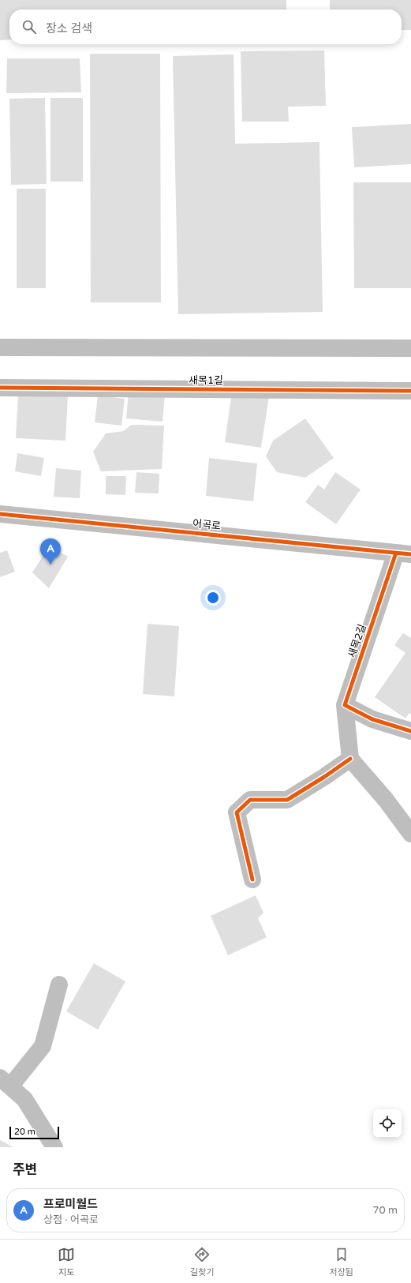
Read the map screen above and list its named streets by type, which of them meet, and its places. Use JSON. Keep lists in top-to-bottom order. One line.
{"streets":{"street":["새목1길","어곡로","새목2길"]},"crossings":[["어곡로","새목2길"]],"scale_bar":"20 m","page":{"search":"장소 검색","pins":"A","scale":"20 m","heading":"주변","list":[{"mark":"A","name":"프로미월드","note":"상점 · 어곡로","value":"70 m"}],"nav":["지도","길찾기","저장됨"]}}
